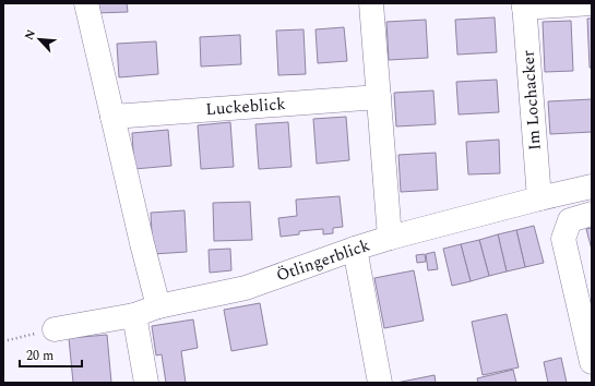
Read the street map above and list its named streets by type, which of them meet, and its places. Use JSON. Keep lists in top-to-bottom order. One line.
{"streets":{"street":["Im Lochacker","Luckeblick","Ötlingerblick"]},"crossings":[["Im Lochacker","Ötlingerblick"]],"scale_bar":"20 m","north":"top left"}
